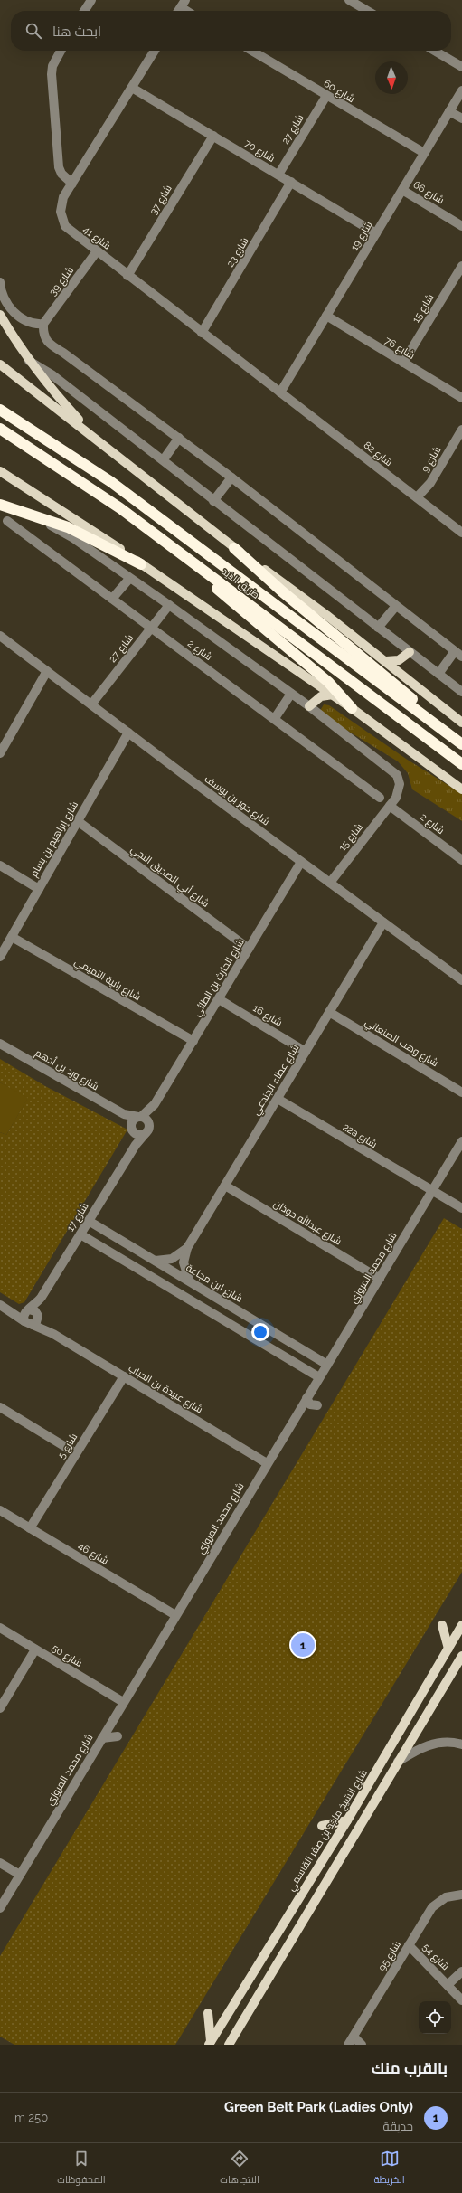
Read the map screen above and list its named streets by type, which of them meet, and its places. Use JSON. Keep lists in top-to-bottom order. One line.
{"streets":{"highway":["طريق الذيد"],"main road":["شارع الشيخ ماجد بن صقر القاسمي"],"street":["شارع 60","شارع 27","شارع 70","شارع 66","شارع 37","شارع 19","شارع 41","شارع 23","شارع 39","شارع 15","شارع 76","شارع 82","شارع 9","شارع 2","شارع حور بن يوسف","شارع إبراهيم بن بسام","شارع أبي الصديق النجي","شارع الحارث بن الطائي","شارع رابية التميمي","شارع 16","شارع وهب الصنعاني","شارع ورد بن أدهم","شارع عطاء الجندعي","22a شارع","شارع 17","شارع عبدالله حوذان","شارع محمد المروزي","شارع ابن مجاعة","شارع عبيدة بن الحباب","شارع 5","شارع 46","شارع 50","شارع 95","شارع 54"]},"crossings":[["شارع 60","شارع 27"],["شارع 60","شارع 19"],["شارع 27","شارع 70"],["شارع 27","شارع 15"],["شارع 27","شارع 2"],["شارع 27","شارع حور بن يوسف"],["شارع 70","شارع 37"],["شارع 70","شارع 19"],["شارع 70","شارع 41"],["شارع 70","شارع 23"],["شارع 66","شارع 19"],["شارع 37","شارع 41"],["شارع 19","شارع 41"],["شارع 19","شارع 76"],["شارع 19","شارع 82"],["شارع 41","شارع 23"],["شارع 41","شارع 39"],["شارع 41","شارع 82"],["شارع 15","شارع 76"],["شارع 15","شارع 2"],["شارع 15","شارع حور بن يوسف"],["شارع 82","شارع 9"],["شارع حور بن يوسف","شارع إبراهيم بن بسام"],["شارع حور بن يوسف","شارع الحارث بن الطائي"],["شارع حور بن يوسف","شارع عطاء الجندعي"],["شارع إبراهيم بن بسام","شارع أبي الصديق النجي"],["شارع إبراهيم بن بسام","شارع رابية التميمي"],["شارع أبي الصديق النجي","شارع الحارث بن الطائي"],["شارع الحارث بن الطائي","شارع رابية التميمي"],["شارع الحارث بن الطائي","شارع 16"],["شارع الحارث بن الطائي","شارع ورد بن أدهم"],["شارع الحارث بن الطائي","شارع 17"],["شارع 16","شارع عطاء الجندعي"],["شارع وهب الصنعاني","شارع عطاء الجندعي"],["شارع ورد بن أدهم","شارع 17"],["شارع عطاء الجندعي","22a شارع"],["شارع عطاء الجندعي","شارع عبدالله حوذان"],["شارع عطاء الجندعي","شارع ابن مجاعة"],["22a شارع","شارع محمد المروزي"],["شارع 17","شارع ابن مجاعة"],["شارع 17","شارع عبيدة بن الحباب"],["شارع عبدالله حوذان","شارع محمد المروزي"],["شارع محمد المروزي","شارع ابن مجاعة"],["شارع محمد المروزي","شارع عبيدة بن الحباب"],["شارع محمد المروزي","شارع 46"],["شارع محمد المروزي","شارع 50"],["شارع عبيدة بن الحباب","شارع 5"],["شارع 5","شارع 46"],["شارع 95","شارع 54"]],"north":"bottom","page":{"search":"ابحث هنا","pins":"1","heading":"بالقرب منك","list":[{"mark":"1","name":"Green Belt Park (Ladies Only)","note":"حديقة","value":"250 m"}],"nav":["الخريطة","الاتجاهات","المحفوظات"]}}
